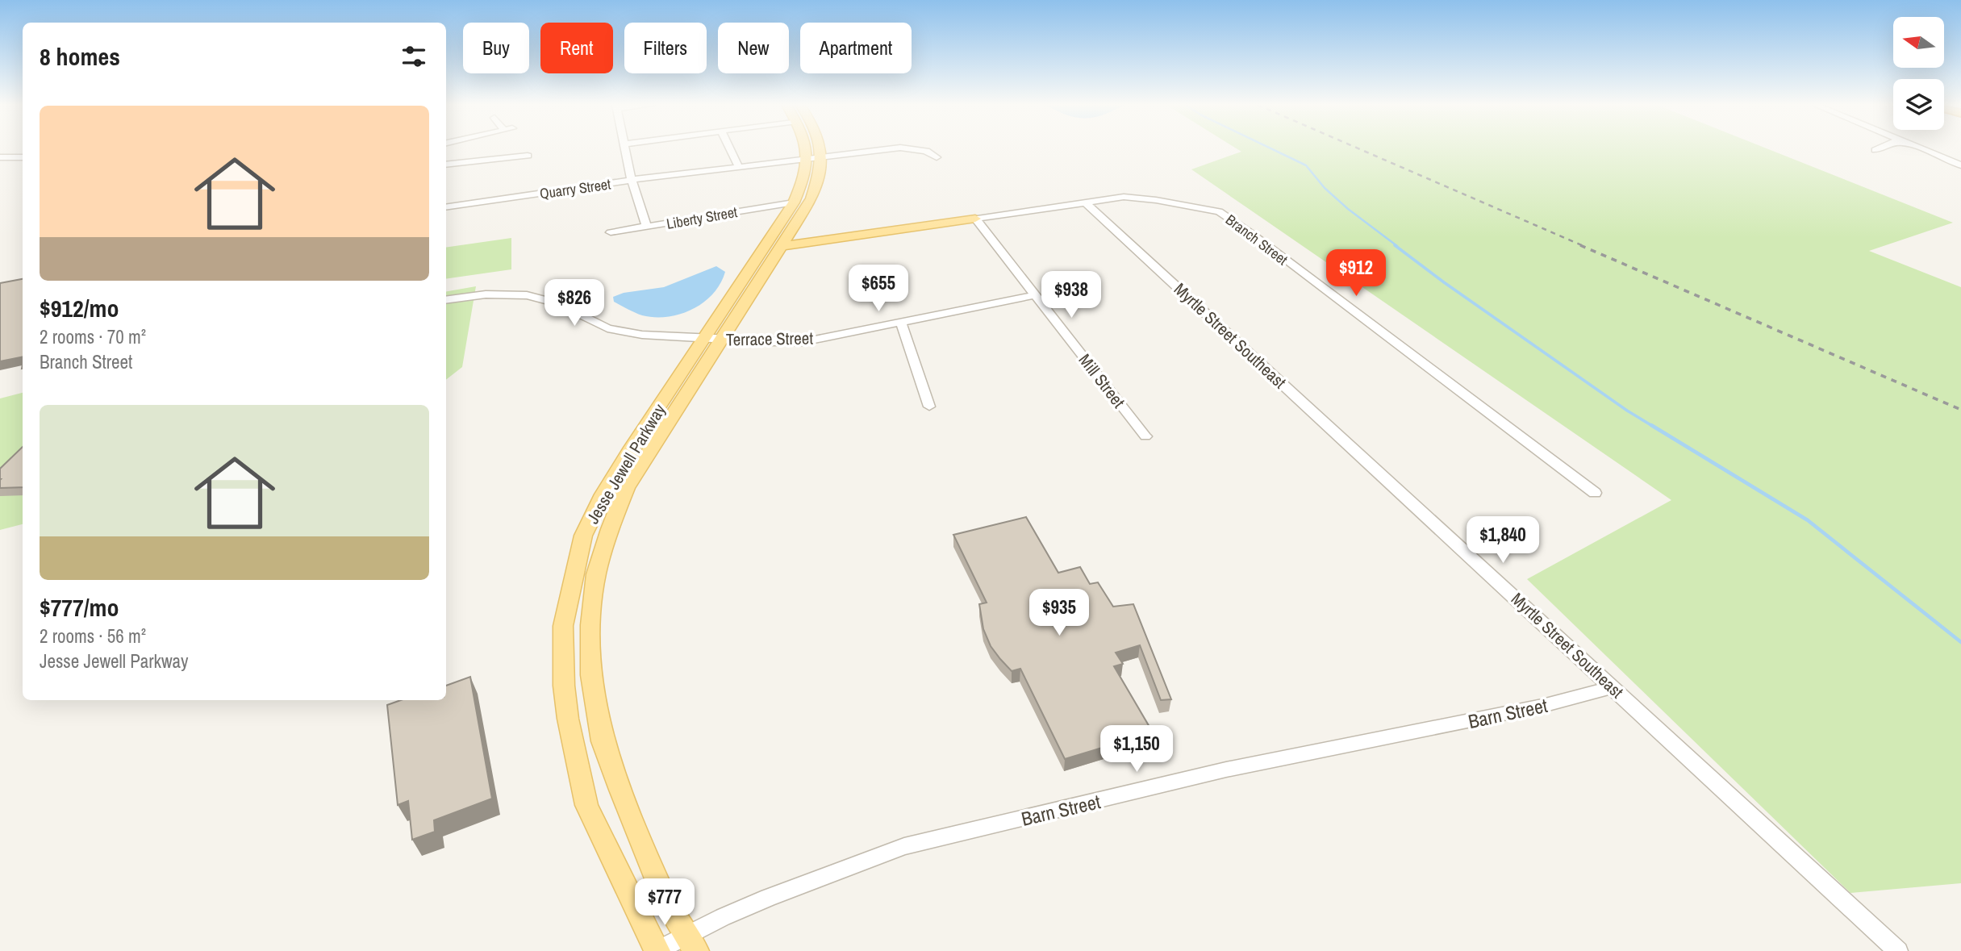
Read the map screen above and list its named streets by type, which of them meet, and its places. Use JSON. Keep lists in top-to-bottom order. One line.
{"streets":{"main road":["Branch Street","Jesse Jewell Parkway"],"street":["Quarry Street","Liberty Street","Myrtle Street Southeast","Terrace Street","Mill Street","Barn Street"]},"crossings":[["Branch Street","Myrtle Street Southeast"],["Branch Street","Mill Street"],["Myrtle Street Southeast","Barn Street"],["Terrace Street","Mill Street"],["Terrace Street","Jesse Jewell Parkway"],["Jesse Jewell Parkway","Barn Street"]],"north":"left","page":{"chip":["Buy","Rent","Filters","New","Apartment"],"heading":"8 homes","list":[{"name":"$912/mo","note":"2 rooms · 70 m² · Branch Street"},{"name":"$777/mo","note":"2 rooms · 56 m² · Jesse Jewell Parkway"}],"price":["$912","$655","$938","$826","$1,840","$935","$1,150","$777"]}}
